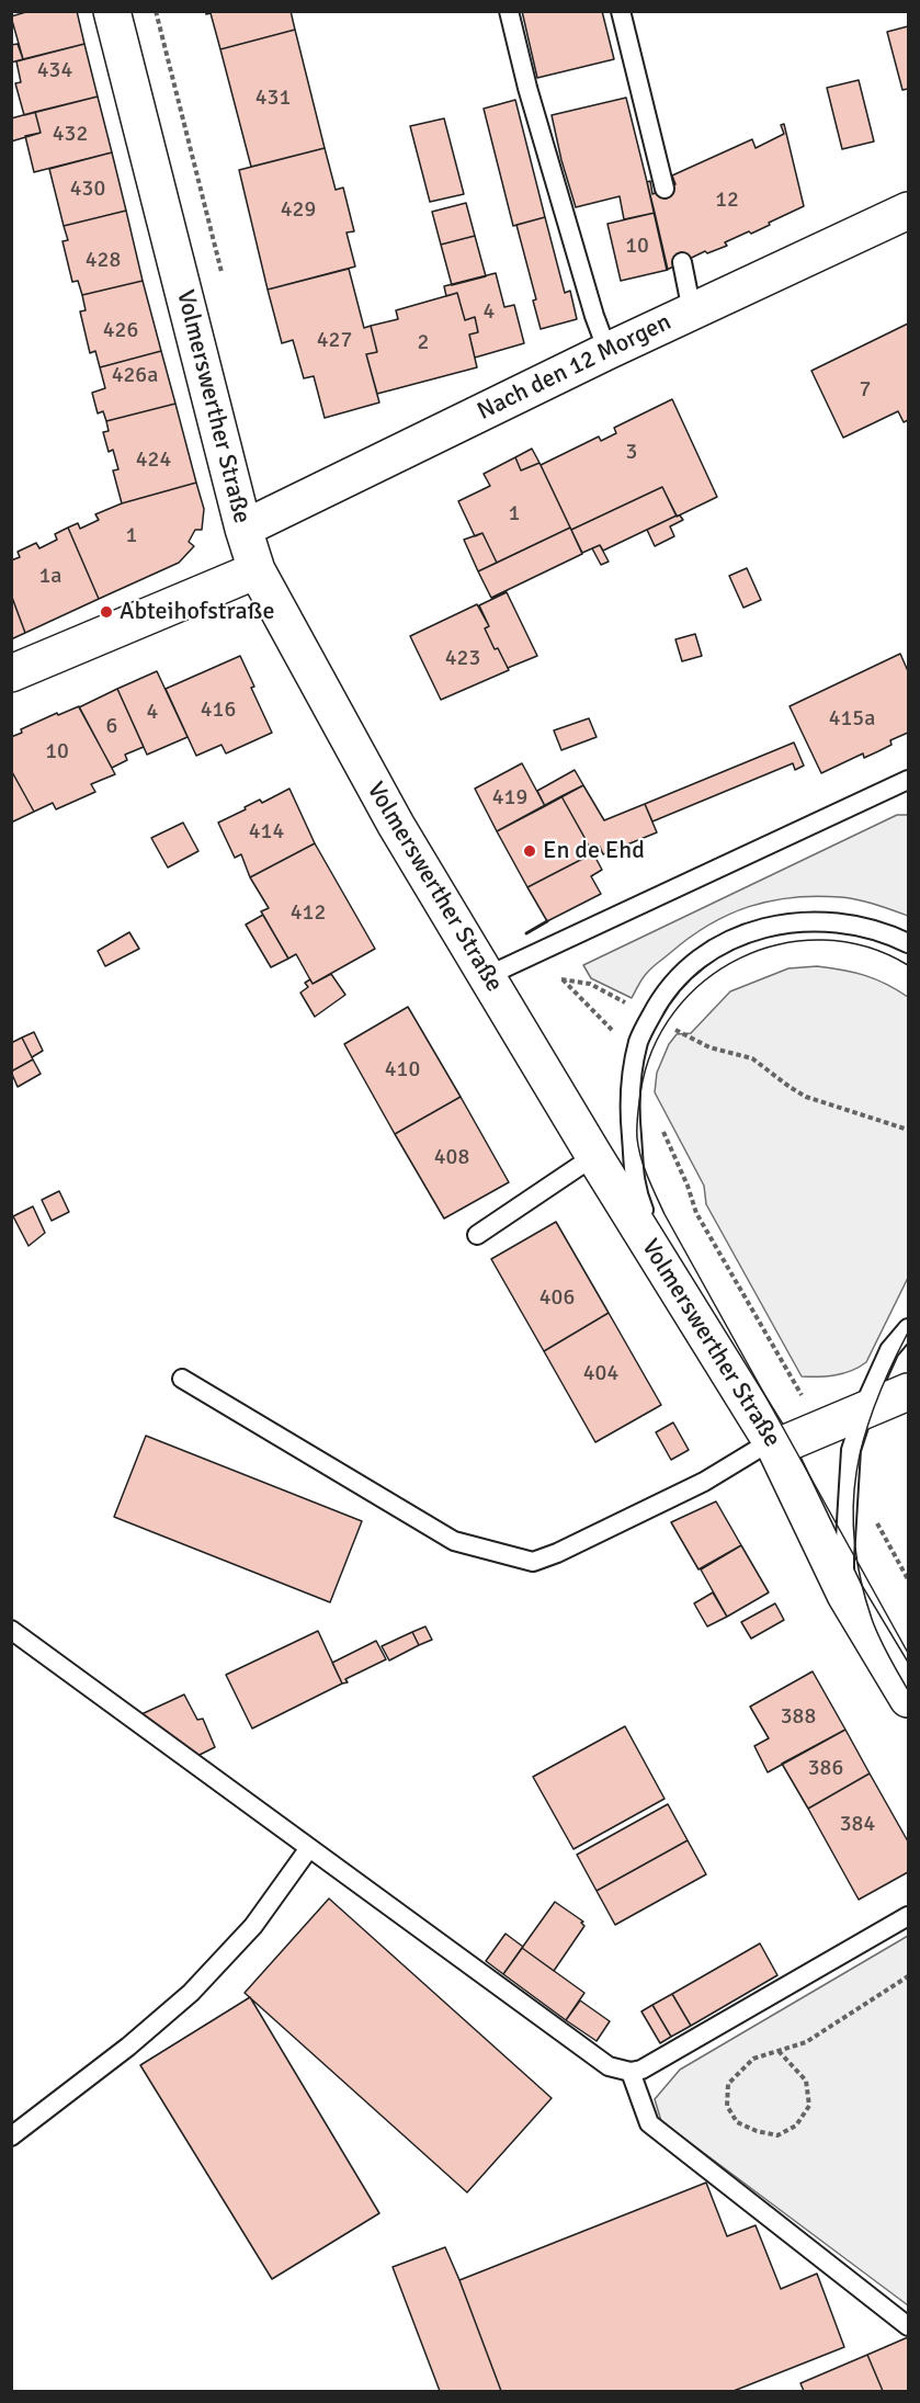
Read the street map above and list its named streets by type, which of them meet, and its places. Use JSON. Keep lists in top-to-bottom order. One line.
{"streets":{"street":["Nach den 12 Morgen","Volmerswerther Straße"]},"crossings":[["Nach den 12 Morgen","Volmerswerther Straße"]],"places":["Abteihofstraße","En de Ehd"],"house_numbers":["434","431","432","430","12","429","10","428","4","426","427","2","426a","7","3","424","1","1","1a","423","416","4","415a","6","10","419","414","412","410","408","406","404","388","386","384"]}
